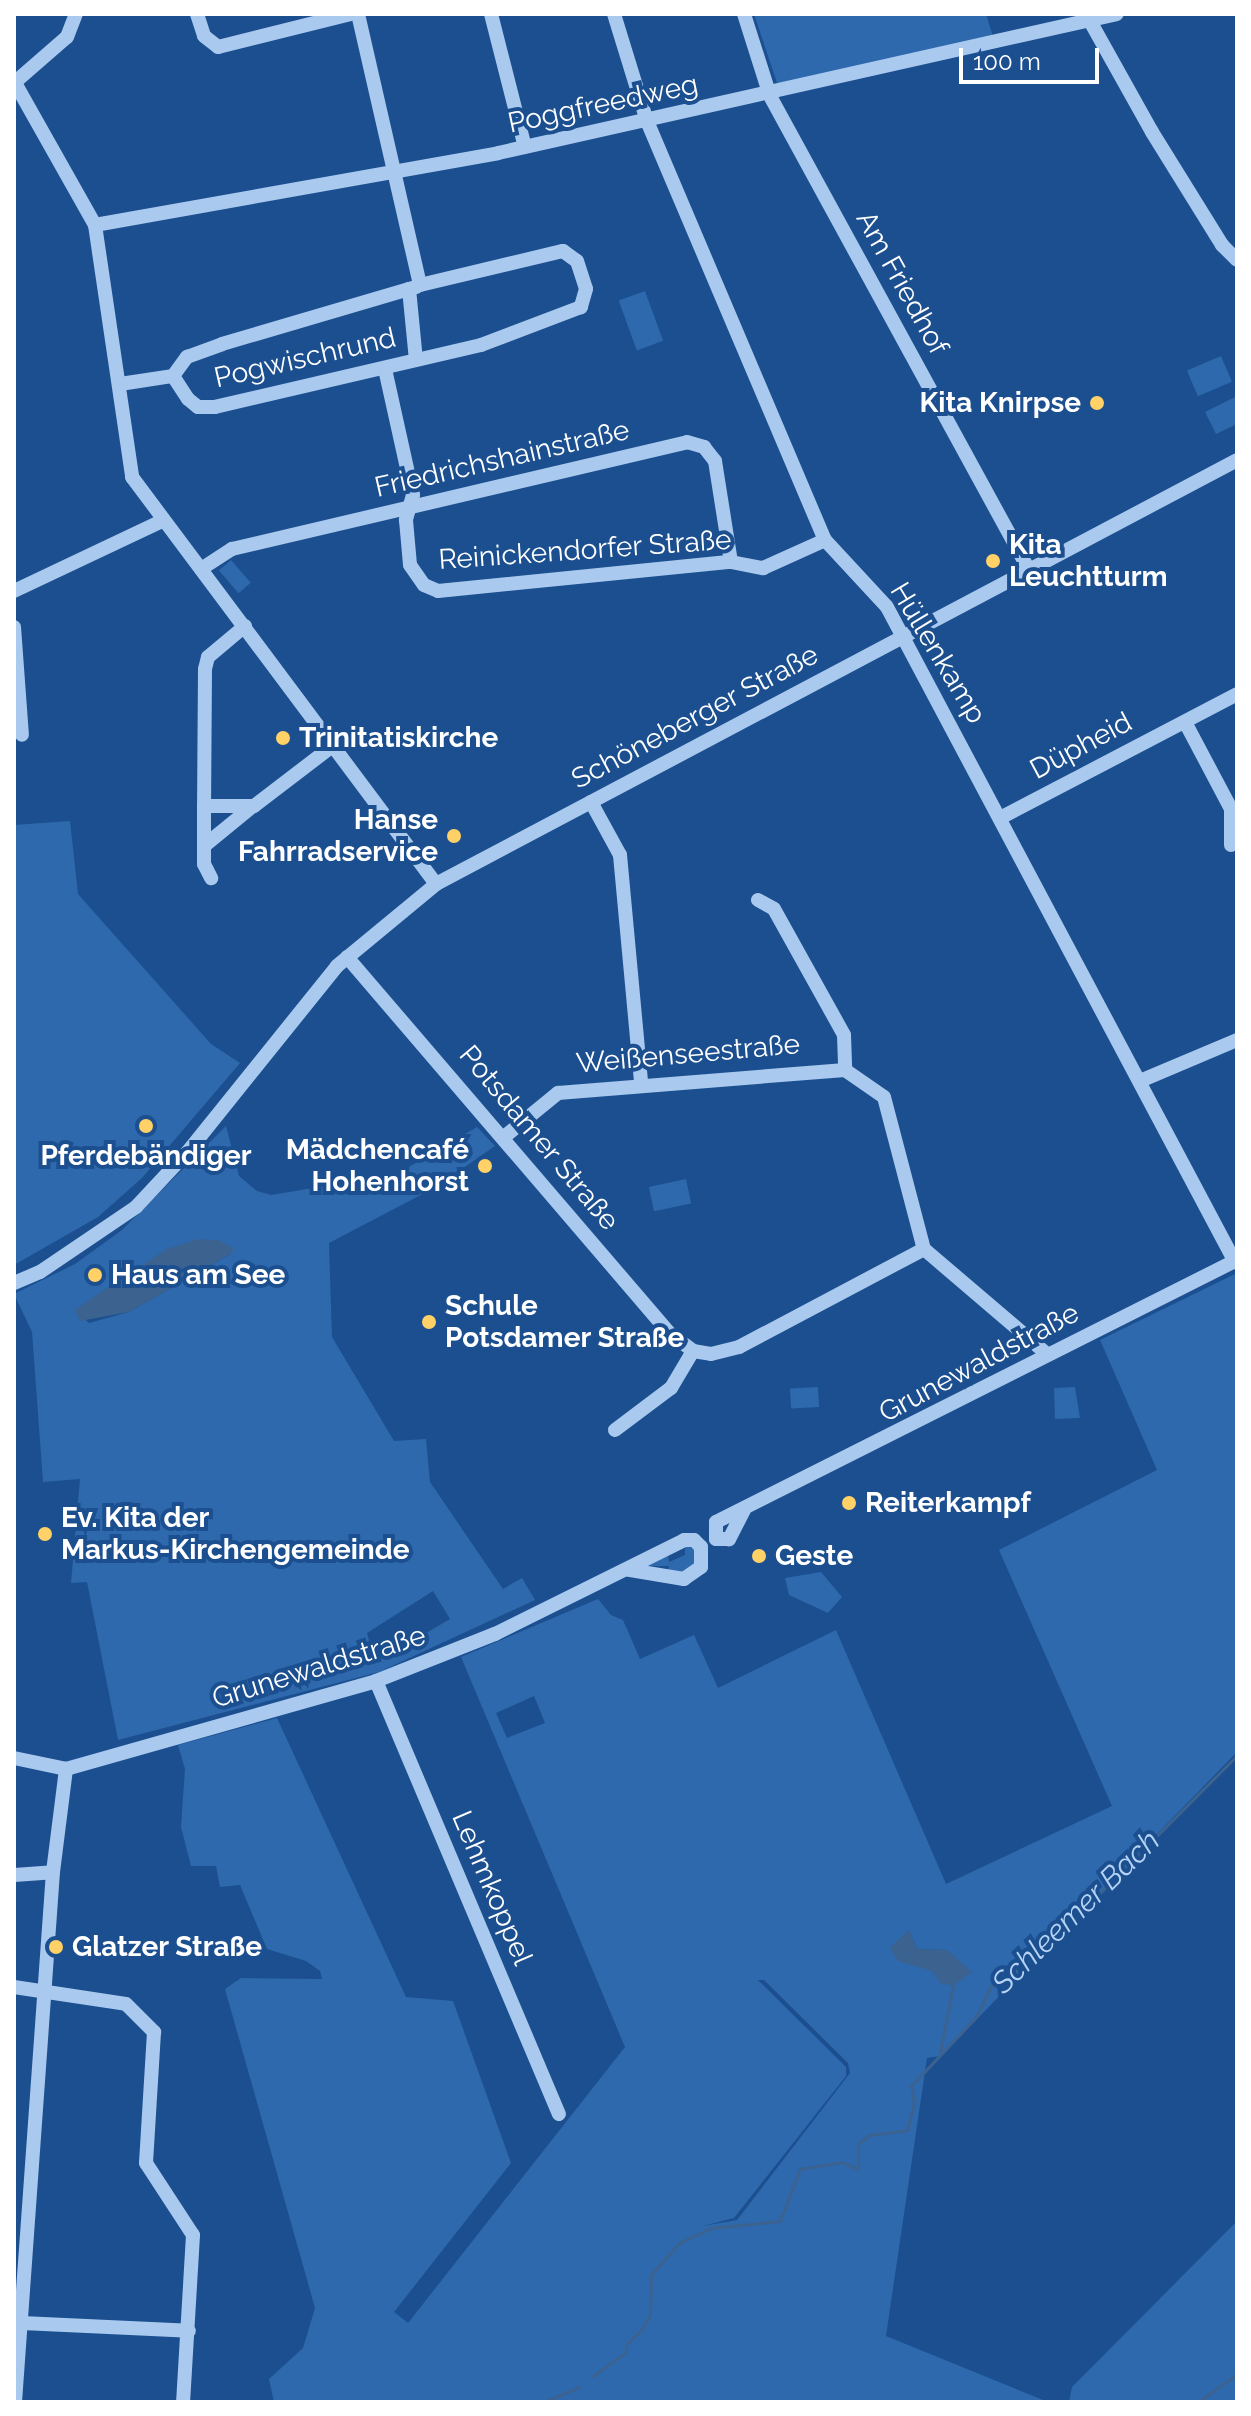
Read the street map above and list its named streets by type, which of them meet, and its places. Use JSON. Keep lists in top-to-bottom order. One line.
{"streets":{"street":["Poggfreedweg","Am Friedhof","Pogwischrund","Friedrichshainstraße","Reinickendorfer Straße","Hüllenkamp","Schöneberger Straße","Düpheid","Weißenseestraße","Potsdamer Straße","Grunewaldstraße","Lehmkoppel"]},"crossings":[["Poggfreedweg","Am Friedhof"],["Poggfreedweg","Pogwischrund"],["Poggfreedweg","Hüllenkamp"],["Am Friedhof","Schöneberger Straße"],["Pogwischrund","Reinickendorfer Straße"],["Friedrichshainstraße","Reinickendorfer Straße"],["Reinickendorfer Straße","Hüllenkamp"],["Hüllenkamp","Schöneberger Straße"],["Hüllenkamp","Düpheid"],["Hüllenkamp","Grunewaldstraße"],["Schöneberger Straße","Potsdamer Straße"],["Weißenseestraße","Potsdamer Straße"],["Grunewaldstraße","Lehmkoppel"]],"water":["Schleemer Bach"],"places":["Kita Knirpse","Kita Leuchtturm","Trinitatiskirche","Hanse Fahrradservice","Pferdebändiger","Mädchencafé Hohenhorst","Haus am See","Schule Potsdamer Straße","Reiterkampf","Ev. Kita der Markus-Kirchengemeinde","Geste","Glatzer Straße"],"scale_bar":"100 m"}
